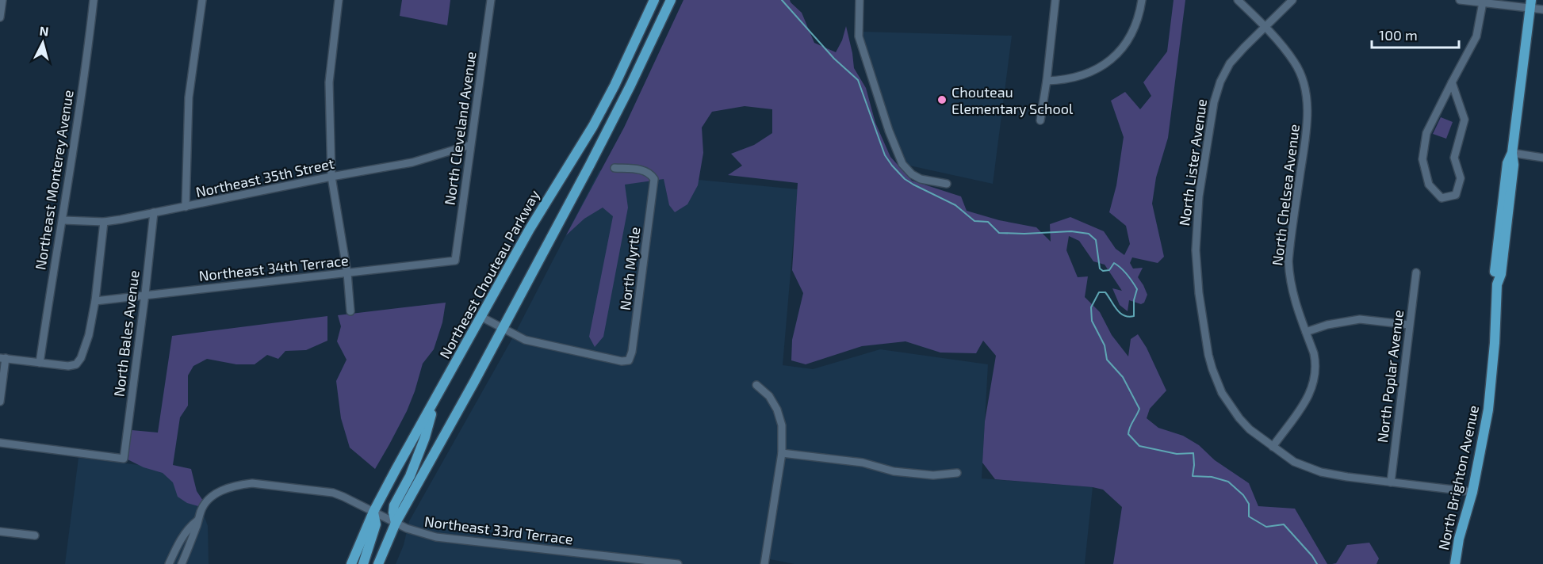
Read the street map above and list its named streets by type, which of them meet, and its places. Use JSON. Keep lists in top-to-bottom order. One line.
{"streets":{"main road":["Northeast Chouteau Parkway","North Brighton Avenue"],"street":["North Cleveland Avenue","North Lister Avenue","Northeast 35th Street","Northeast Monterey Avenue","North Chelsea Avenue","Northeast 34th Terrace","North Myrtle","North Bales Avenue","North Poplar Avenue","Northeast 33rd Terrace"]},"crossings":[["North Cleveland Avenue","Northeast 35th Street"],["North Cleveland Avenue","Northeast 34th Terrace"],["North Lister Avenue","North Chelsea Avenue"],["Northeast 35th Street","Northeast Monterey Avenue"],["Northeast 35th Street","North Bales Avenue"],["Northeast 34th Terrace","North Bales Avenue"],["Northeast Chouteau Parkway","Northeast 33rd Terrace"]],"places":["Chouteau Elementary School"],"scale_bar":"100 m","north":"top"}
